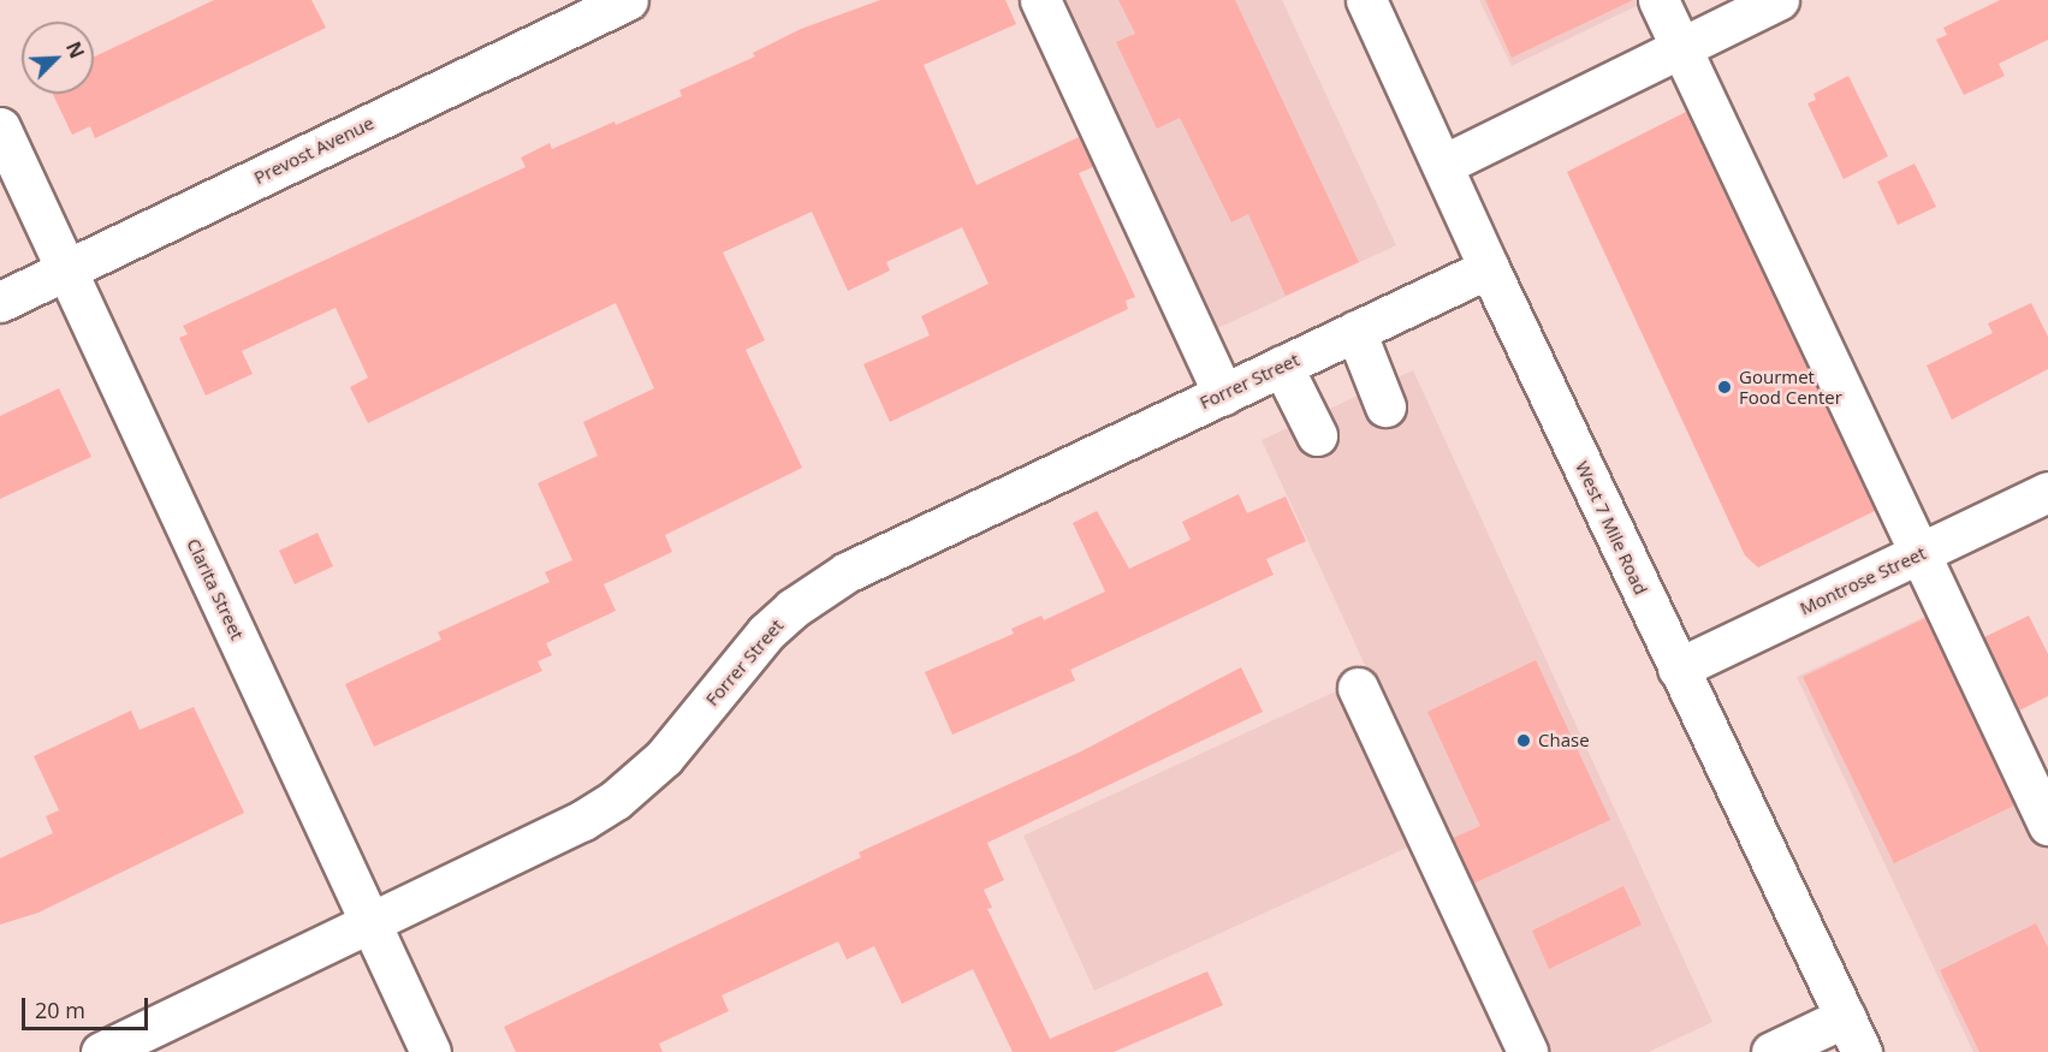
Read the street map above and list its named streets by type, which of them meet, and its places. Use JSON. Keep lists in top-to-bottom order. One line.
{"streets":{"street":["Prevost Avenue","Forrer Street","West 7 Mile Road","Montrose Street","Clarita Street"]},"crossings":[["Prevost Avenue","Clarita Street"],["Forrer Street","West 7 Mile Road"],["Forrer Street","Clarita Street"],["West 7 Mile Road","Montrose Street"]],"places":["Gourmet Food Center","Chase"],"scale_bar":"20 m","north":"top right"}
